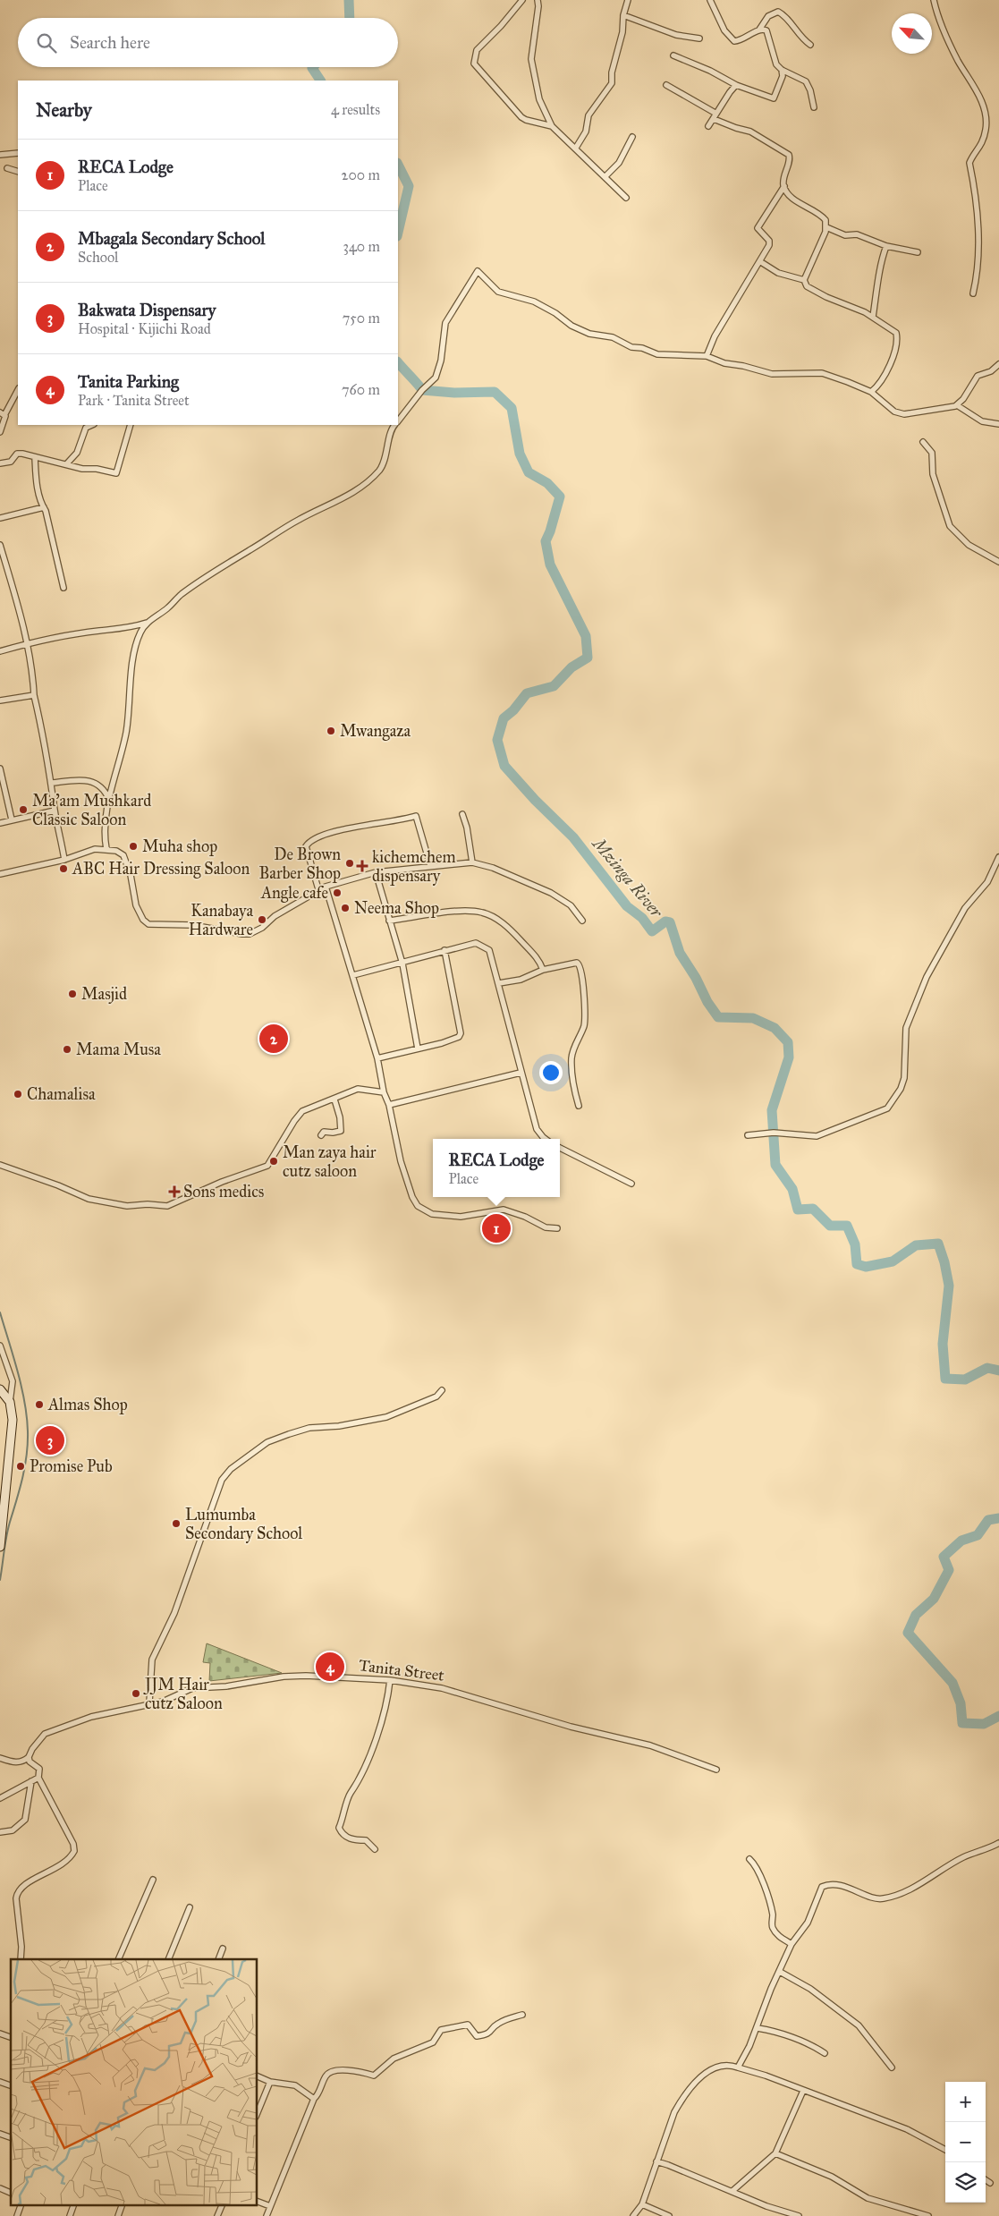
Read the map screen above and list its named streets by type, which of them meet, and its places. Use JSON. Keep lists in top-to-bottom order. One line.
{"streets":{"street":["Tanita Street"]},"water":["Mzinga River"],"places":{"other":["Mwangaza","Ma'am Mushkard Classic Saloon","Muha shop","De Brown Barber Shop","ABC Hair Dressing Saloon","Angle cafe","Neema Shop","Kanabaya Hardware","Masjid","Mama Musa","Chamalisa","Man zaya hair cutz saloon","Almas Shop","Promise Pub","Lumumba Secondary School","JJM Hair cutz Saloon"],"health":["kichemchem dispensary","Sons medics"]},"north":"top left","page":{"search":"Search here","heading":["Nearby","4 results"],"list":[{"mark":"1","name":"RECA Lodge","note":"Place","value":"200 m"},{"mark":"2","name":"Mbagala Secondary School","note":"School","value":"340 m"},{"mark":"3","name":"Bakwata Dispensary","note":"Hospital · Kijichi Road","value":"750 m"},{"mark":"4","name":"Tanita Parking","note":"Park · Tanita Street","value":"760 m"}],"pins":["2","1","3","4"],"popup":["RECA Lodge","Place"],"map_buttons":["+","−"]}}
